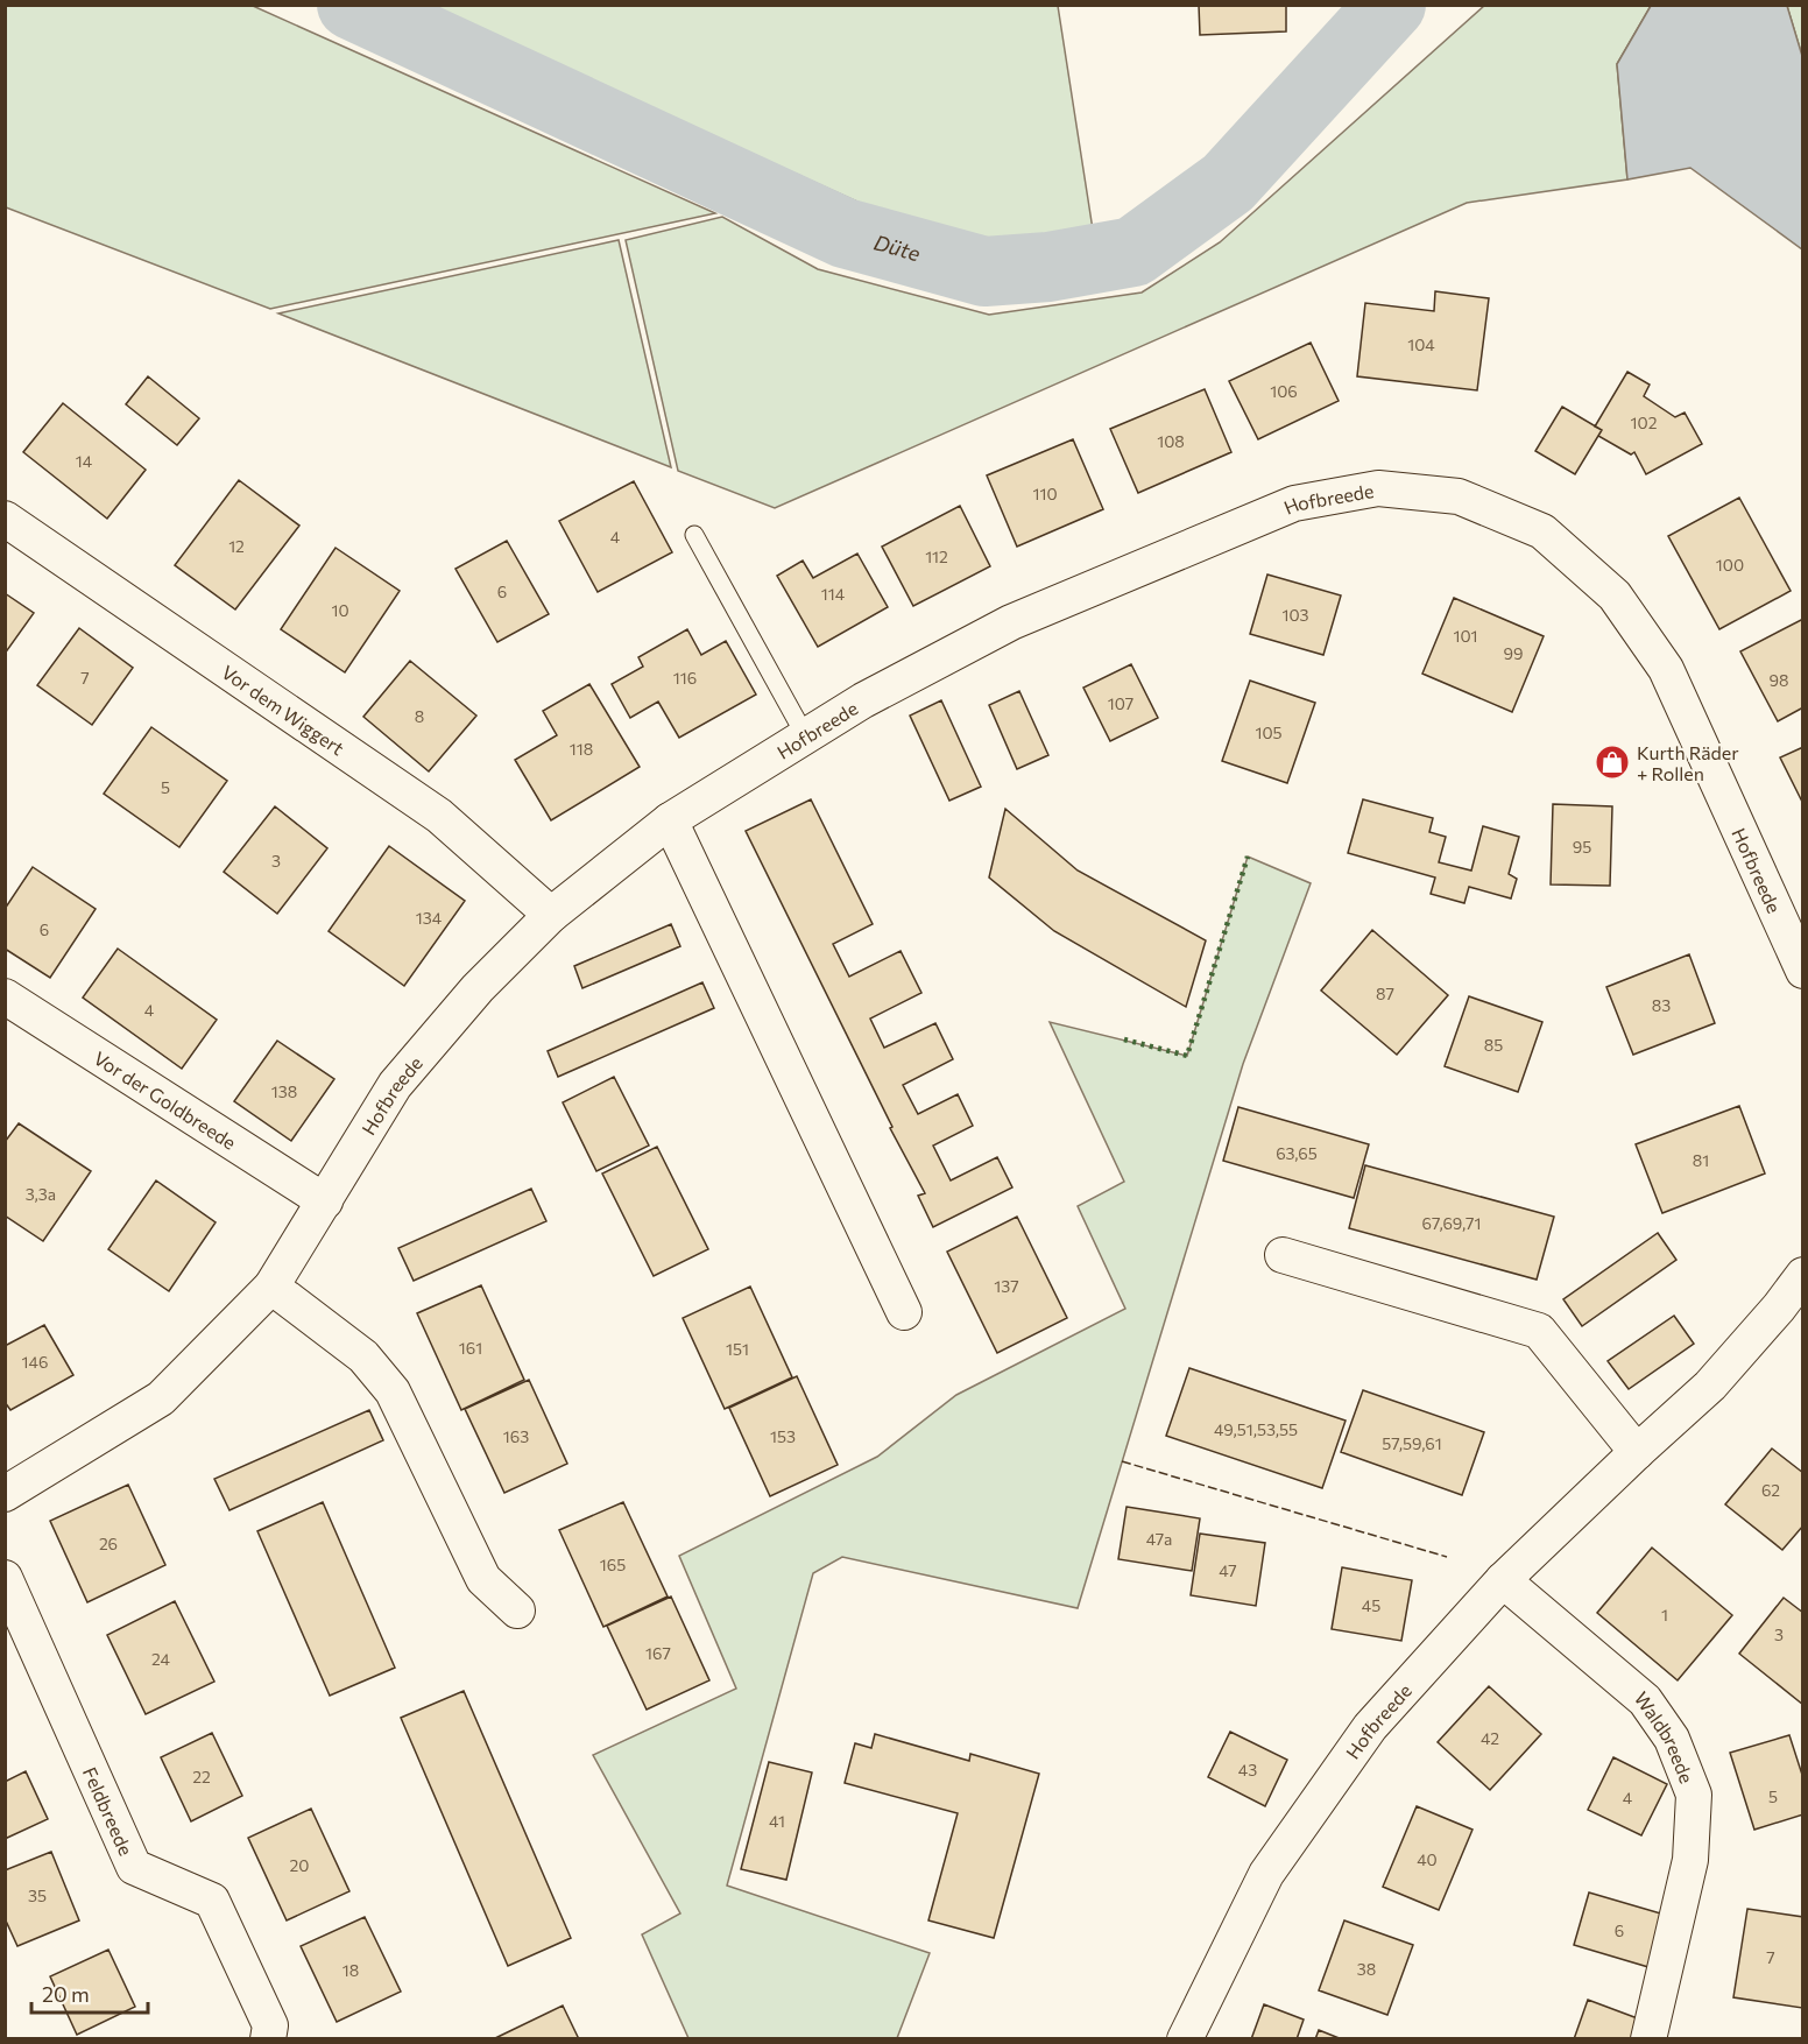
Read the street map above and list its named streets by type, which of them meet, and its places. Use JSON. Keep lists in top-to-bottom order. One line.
{"streets":{"street":["Hofbreede","Vor dem Wiggert","Vor der Goldbreede","Waldbreede","Feldbreede"]},"crossings":[["Hofbreede","Vor dem Wiggert"],["Hofbreede","Vor der Goldbreede"],["Hofbreede","Waldbreede"]],"water":["Düte"],"places":{"shop":["Kurth Räder + Rollen"]},"house_numbers":["104","106","102","108","14","110","4","12","112","100","6","114","10","103","101","99","7","116","98","107","8","105","118","5","95","3","134","6","87","83","4","85","138","63,65","81","3,3a","67,69,71","137","161","151","146","49,51,53,55","163","153","57,59,61","62","47a","26","165","47","45","1","3","167","24","42","43","22","5","4","41","40","20","35","6","7","38","18"],"scale_bar":"20 m"}
